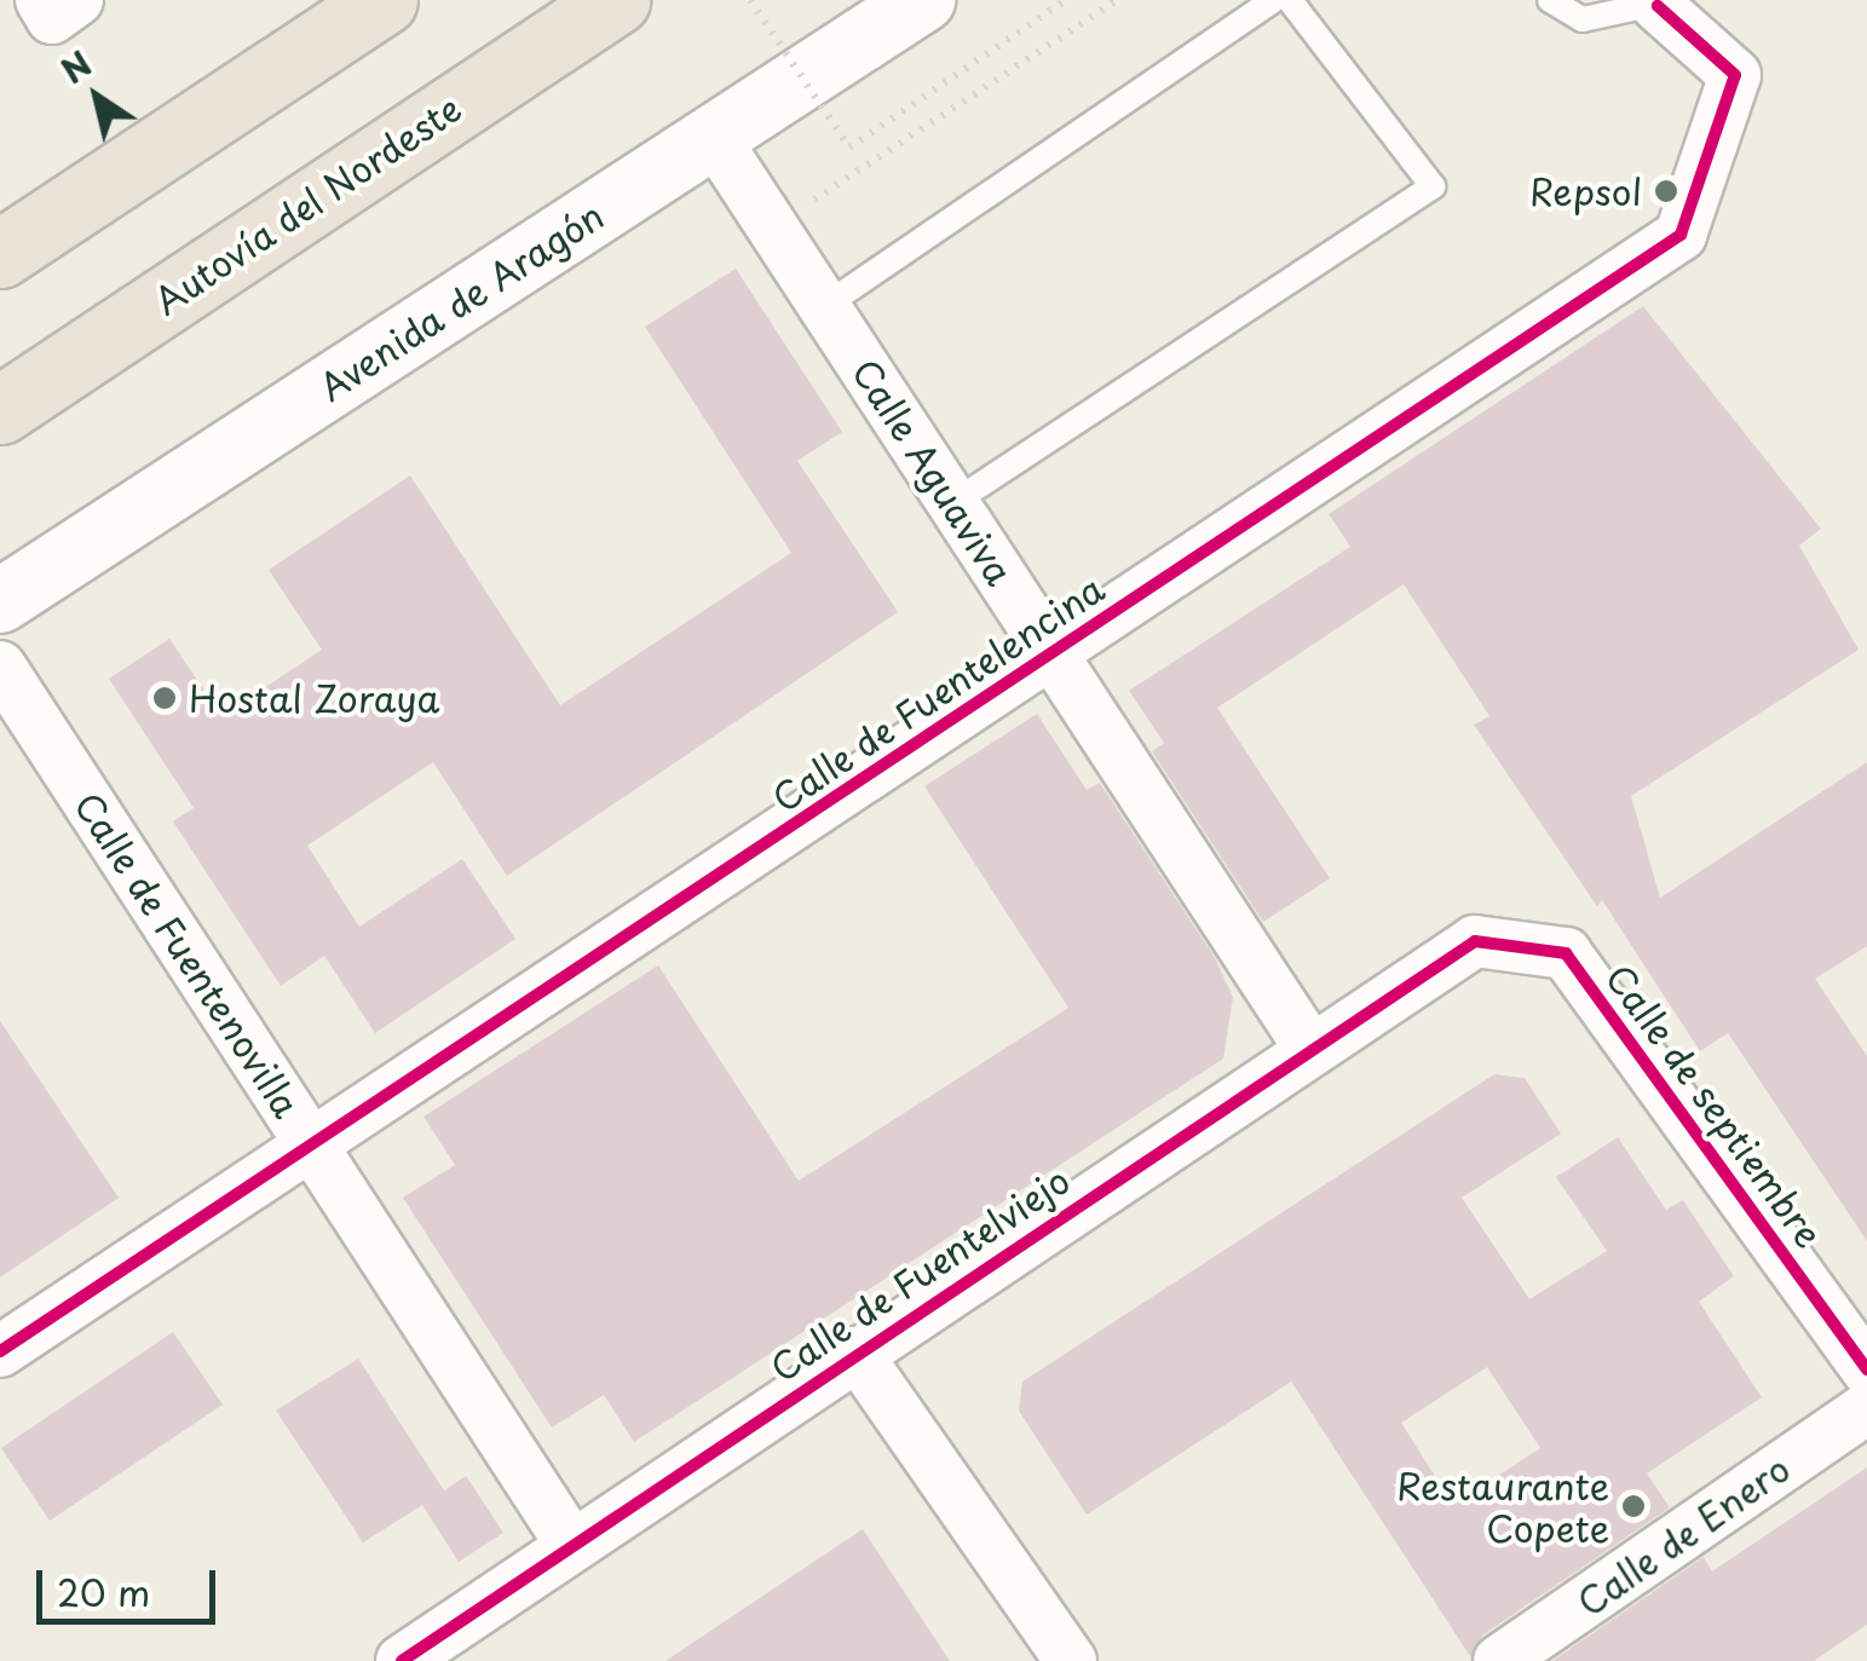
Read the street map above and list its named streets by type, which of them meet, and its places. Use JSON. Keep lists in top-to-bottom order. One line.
{"streets":{"highway":["Autovía del Nordeste"],"street":["Avenida de Aragón","Calle Aguaviva","Calle de Fuentelencina","Calle de Fuentenovilla","Calle de septiembre","Calle de Fuentelviejo","Calle de Enero"]},"crossings":[["Avenida de Aragón","Calle Aguaviva"],["Calle Aguaviva","Calle de Fuentelencina"],["Calle Aguaviva","Calle de Fuentelviejo"],["Calle de Fuentelencina","Calle de Fuentenovilla"],["Calle de Fuentenovilla","Calle de Fuentelviejo"],["Calle de septiembre","Calle de Fuentelviejo"]],"places":["Repsol","Hostal Zoraya","Restaurante Copete"],"scale_bar":"20 m","north":"top left"}
